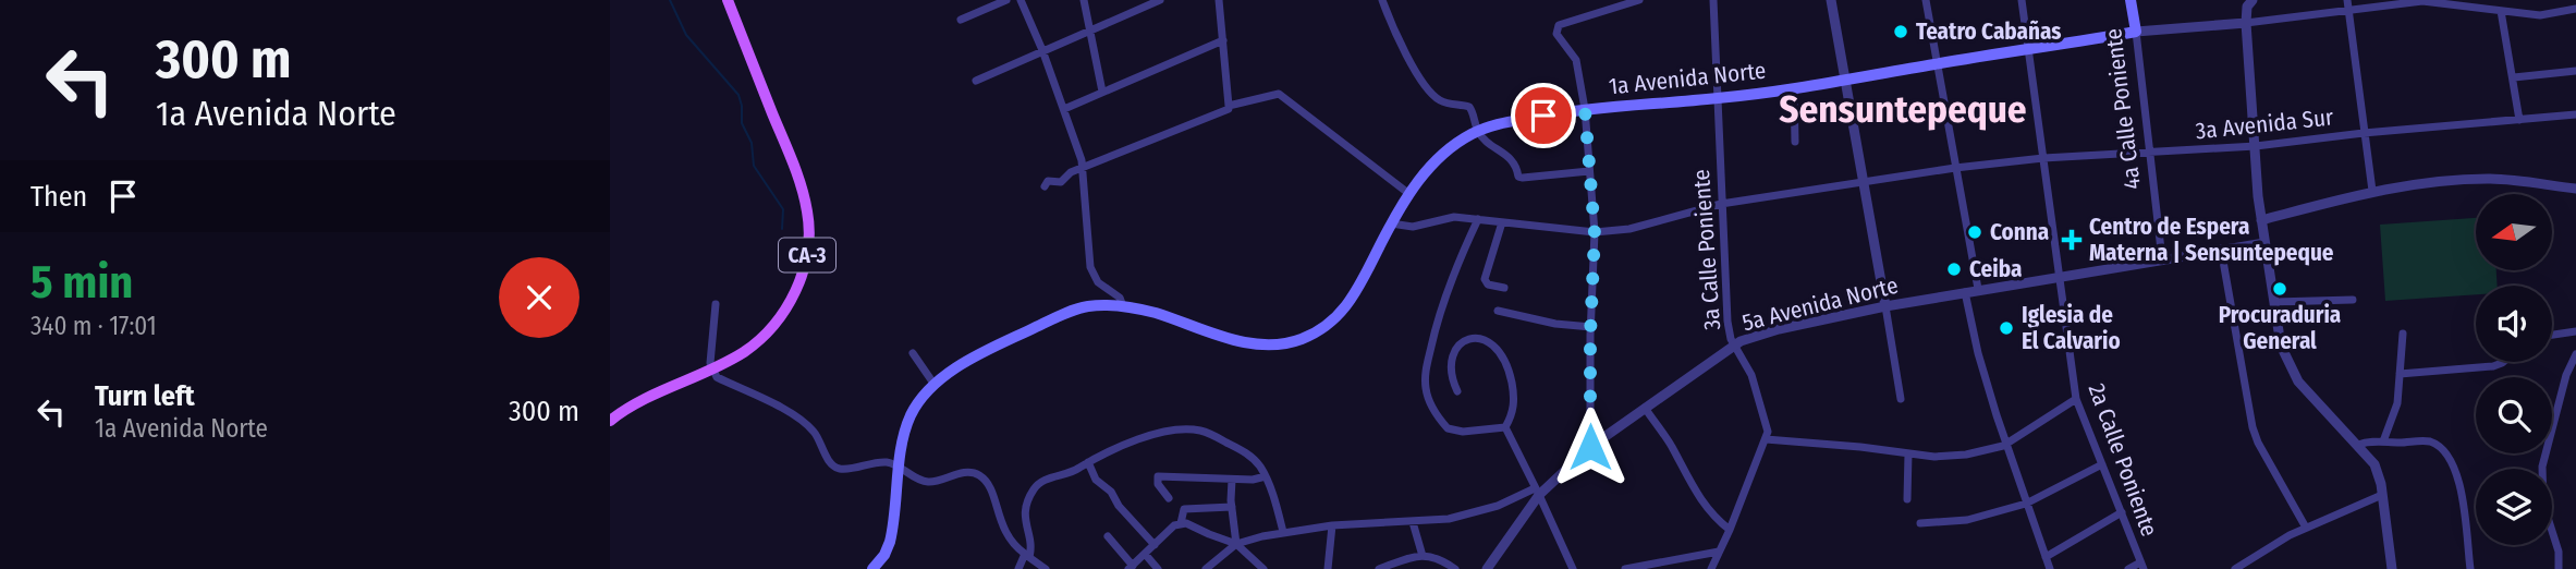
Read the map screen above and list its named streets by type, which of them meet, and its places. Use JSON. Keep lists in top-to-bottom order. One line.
{"streets":{"main road":["1a Avenida Norte","4a Calle Poniente","CA-3"],"street":["3a Avenida Sur","3a Calle Poniente","5a Avenida Norte","2a Calle Poniente"]},"crossings":[["1a Avenida Norte","4a Calle Poniente"],["1a Avenida Norte","3a Avenida Sur"],["1a Avenida Norte","3a Calle Poniente"],["1a Avenida Norte","2a Calle Poniente"],["4a Calle Poniente","3a Avenida Sur"],["4a Calle Poniente","5a Avenida Norte"],["3a Avenida Sur","3a Calle Poniente"],["3a Avenida Sur","2a Calle Poniente"],["3a Calle Poniente","5a Avenida Norte"],["5a Avenida Norte","2a Calle Poniente"]],"districts":["Sensuntepeque"],"places":{"other":["Teatro Cabañas","Conna","Ceiba","Procuraduria General","Iglesia de El Calvario"],"health":["Centro de Espera Materna | Sensuntepeque"]},"north":"left","page":{"turn":["300 m","1a Avenida Norte"],"then":"Then","heading":["5 min","340 m · 17:01"],"list":[{"name":"Turn left","note":"1a Avenida Norte","value":"300 m"}]}}
